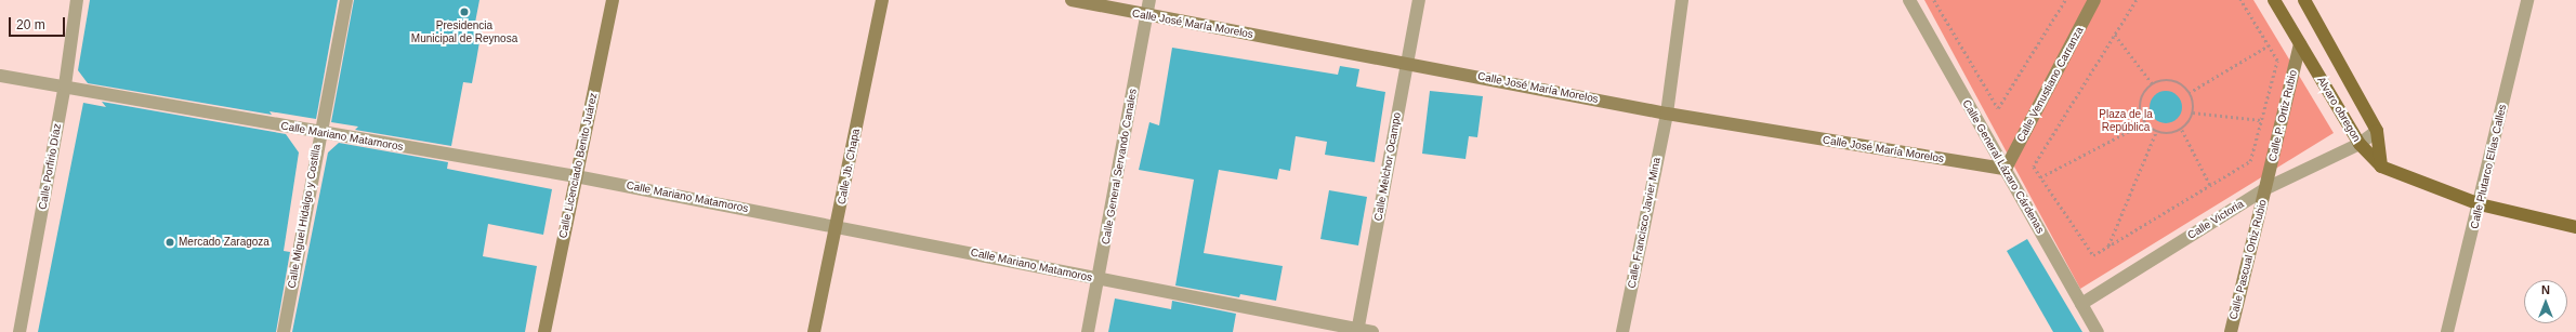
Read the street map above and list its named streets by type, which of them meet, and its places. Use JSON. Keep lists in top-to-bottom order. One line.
{"streets":{"main road":["Calle José María Morelos","Calle Venustiano Carranza","Alvaro obregon","Calle P. Ortiz Rubio","Calle Licenciado Benito Juárez","Calle Jb. Chapa","Calle Pascual Ortiz Rubio"],"street":["Calle Mariano Matamoros","Calle Porfirio Díaz","Calle General Servando Canales","Calle Melchor Ocampo","Calle General Lázaro Cárdenas","Calle Plutarco Elías Calles","Calle Miguel Hidalgo y Costilla","Calle Victoria","Calle Francisco Javier Mina"]},"crossings":[["Calle José María Morelos","Calle Venustiano Carranza"],["Calle José María Morelos","Calle General Servando Canales"],["Calle José María Morelos","Calle Melchor Ocampo"],["Calle José María Morelos","Calle General Lázaro Cárdenas"],["Calle José María Morelos","Calle Francisco Javier Mina"],["Calle Venustiano Carranza","Calle General Lázaro Cárdenas"],["Alvaro obregon","Calle P. Ortiz Rubio"],["Alvaro obregon","Calle Victoria"],["Calle P. Ortiz Rubio","Calle Victoria"],["Calle P. Ortiz Rubio","Calle Pascual Ortiz Rubio"],["Calle Mariano Matamoros","Calle Licenciado Benito Juárez"],["Calle Mariano Matamoros","Calle Porfirio Díaz"],["Calle Mariano Matamoros","Calle Jb. Chapa"],["Calle Mariano Matamoros","Calle General Servando Canales"],["Calle Mariano Matamoros","Calle Melchor Ocampo"],["Calle Mariano Matamoros","Calle Miguel Hidalgo y Costilla"],["Calle General Lázaro Cárdenas","Calle Victoria"],["Calle Victoria","Calle Pascual Ortiz Rubio"]],"parks":["Plaza de la República"],"places":["Presidencia Municipal de Reynosa","Mercado Zaragoza"],"scale_bar":"20 m","north":"top"}
